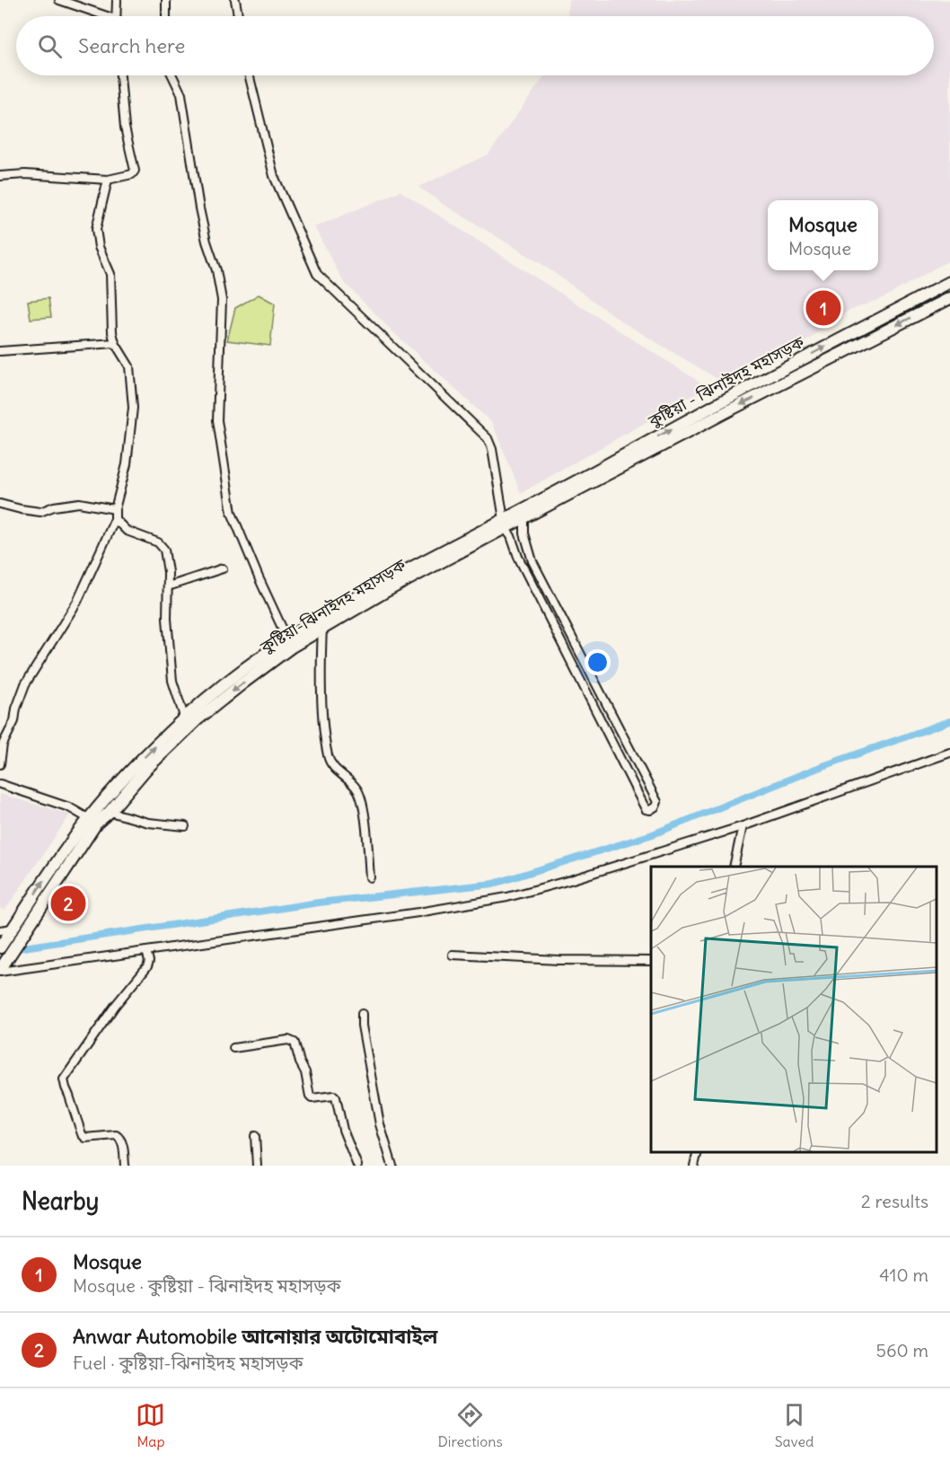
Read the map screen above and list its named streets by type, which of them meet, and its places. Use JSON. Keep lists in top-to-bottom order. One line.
{"streets":{"highway":["কুষ্টিয়া - ঝিনাইদহ মহাসড়ক","কুষ্টিয়া-ঝিনাইদহ মহাসড়ক"]},"crossings":[["কুষ্টিয়া - ঝিনাইদহ মহাসড়ক","কুষ্টিয়া-ঝিনাইদহ মহাসড়ক"]],"page":{"search":"Search here","popup":["Mosque","Mosque"],"pins":["1","2"],"heading":["Nearby","2 results"],"list":[{"mark":"1","name":"Mosque","note":"Mosque · কুষ্টিয়া - ঝিনাইদহ মহাসড়ক","value":"410 m"},{"mark":"2","name":"Anwar Automobile আনোয়ার অটোমোবাইল","note":"Fuel · কুষ্টিয়া-ঝিনাইদহ মহাসড়ক","value":"560 m"}],"nav":["Map","Directions","Saved"]}}
